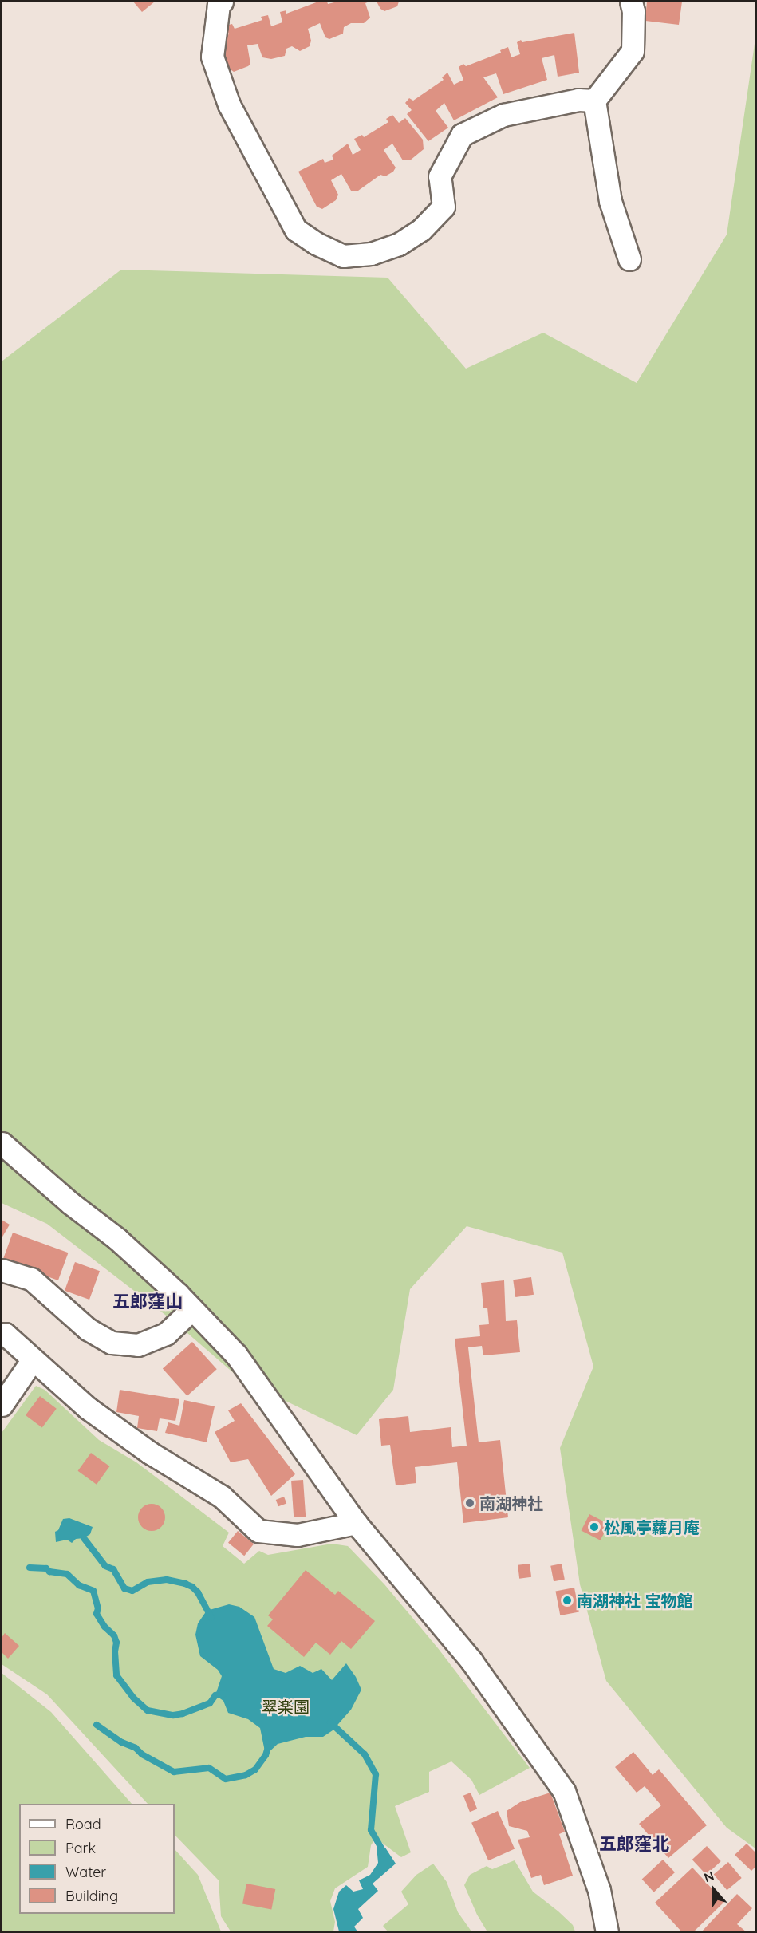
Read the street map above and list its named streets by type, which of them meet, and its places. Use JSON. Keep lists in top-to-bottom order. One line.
{"districts":["五郎窪山","五郎窪北"],"parks":["翠楽園"],"places":["南湖神社","松風亭蘿月庵","南湖神社 宝物館"],"legend":["Road","Park","Water","Building"],"north":"top"}
